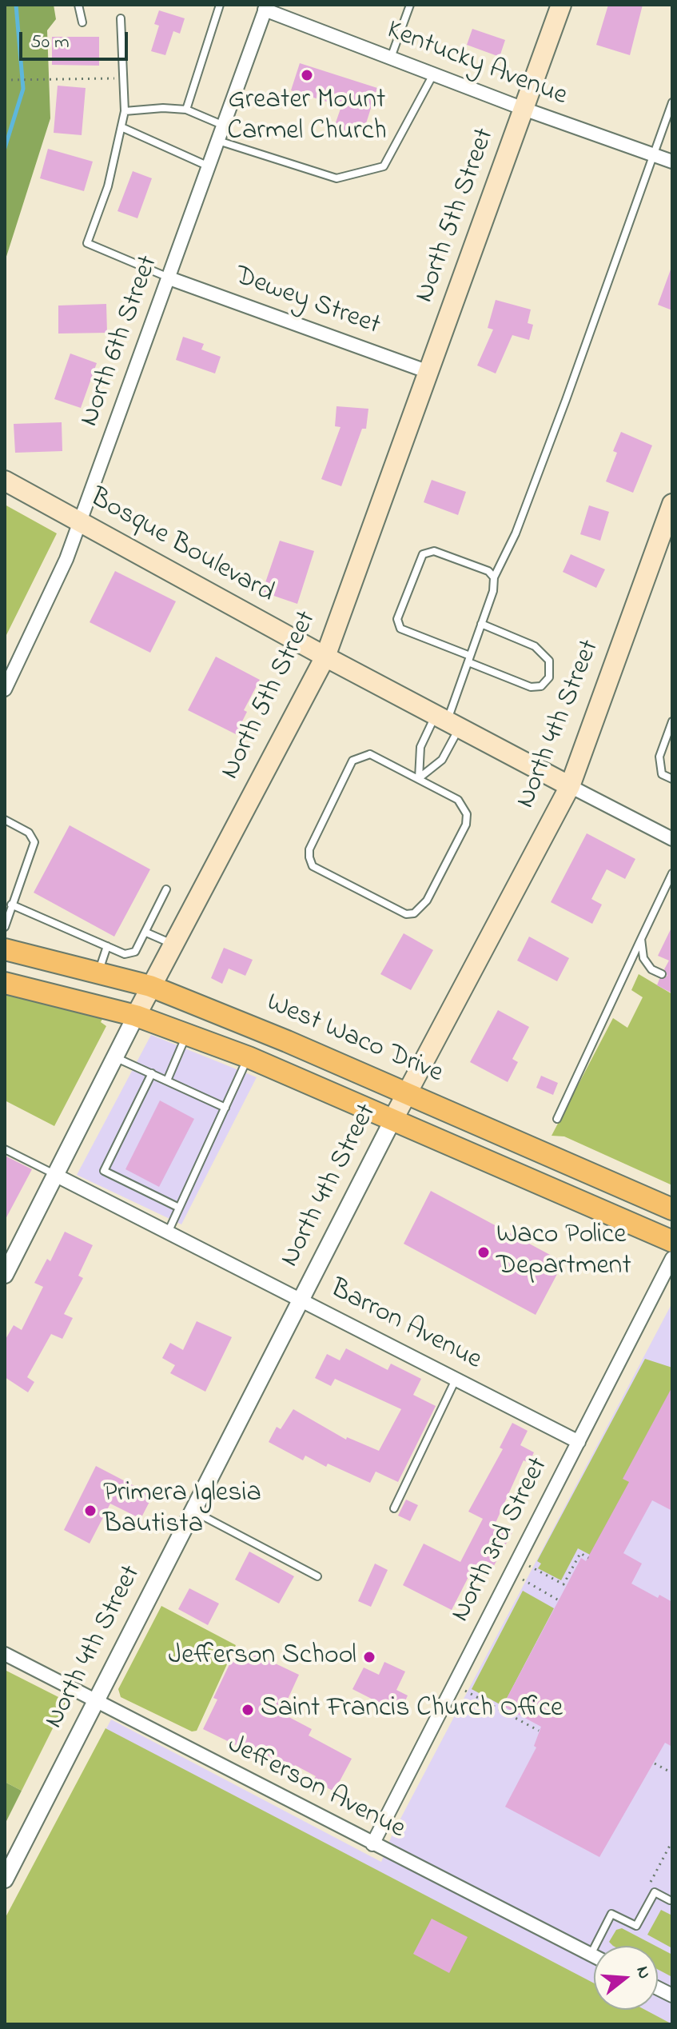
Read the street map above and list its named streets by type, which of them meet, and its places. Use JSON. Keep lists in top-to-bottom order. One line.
{"streets":{"main road":["North 5th Street","Bosque Boulevard","North 4th Street","West Waco Drive"],"street":["Kentucky Avenue","Dewey Street","North 6th Street","Barron Avenue","North 3rd Street","Jefferson Avenue"]},"crossings":[["Kentucky Avenue","North 5th Street"],["Kentucky Avenue","North 6th Street"],["North 5th Street","Dewey Street"],["North 5th Street","Bosque Boulevard"],["North 5th Street","West Waco Drive"],["North 5th Street","Barron Avenue"],["Dewey Street","North 6th Street"],["North 6th Street","Bosque Boulevard"],["Bosque Boulevard","North 4th Street"],["North 4th Street","West Waco Drive"],["North 4th Street","Barron Avenue"],["North 4th Street","Jefferson Avenue"],["Barron Avenue","North 3rd Street"],["North 3rd Street","Jefferson Avenue"]],"places":["Greater Mount Carmel Church","Waco Police Department","Primera Iglesia Bautista","Jefferson School","Saint Francis Church Office"],"scale_bar":"50 m","north":"right"}
